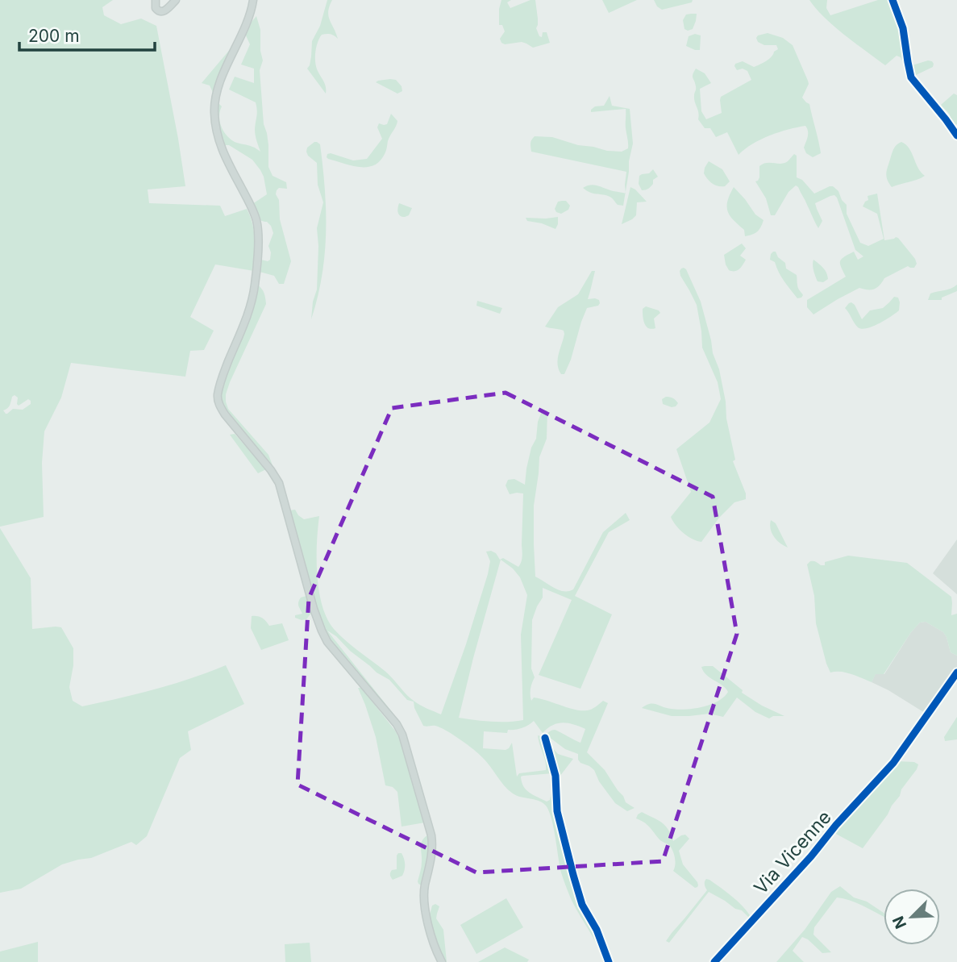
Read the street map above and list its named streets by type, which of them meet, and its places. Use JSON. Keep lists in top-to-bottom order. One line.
{"streets":{"street":["Via Vicenne"]},"scale_bar":"200 m","north":"bottom left"}
